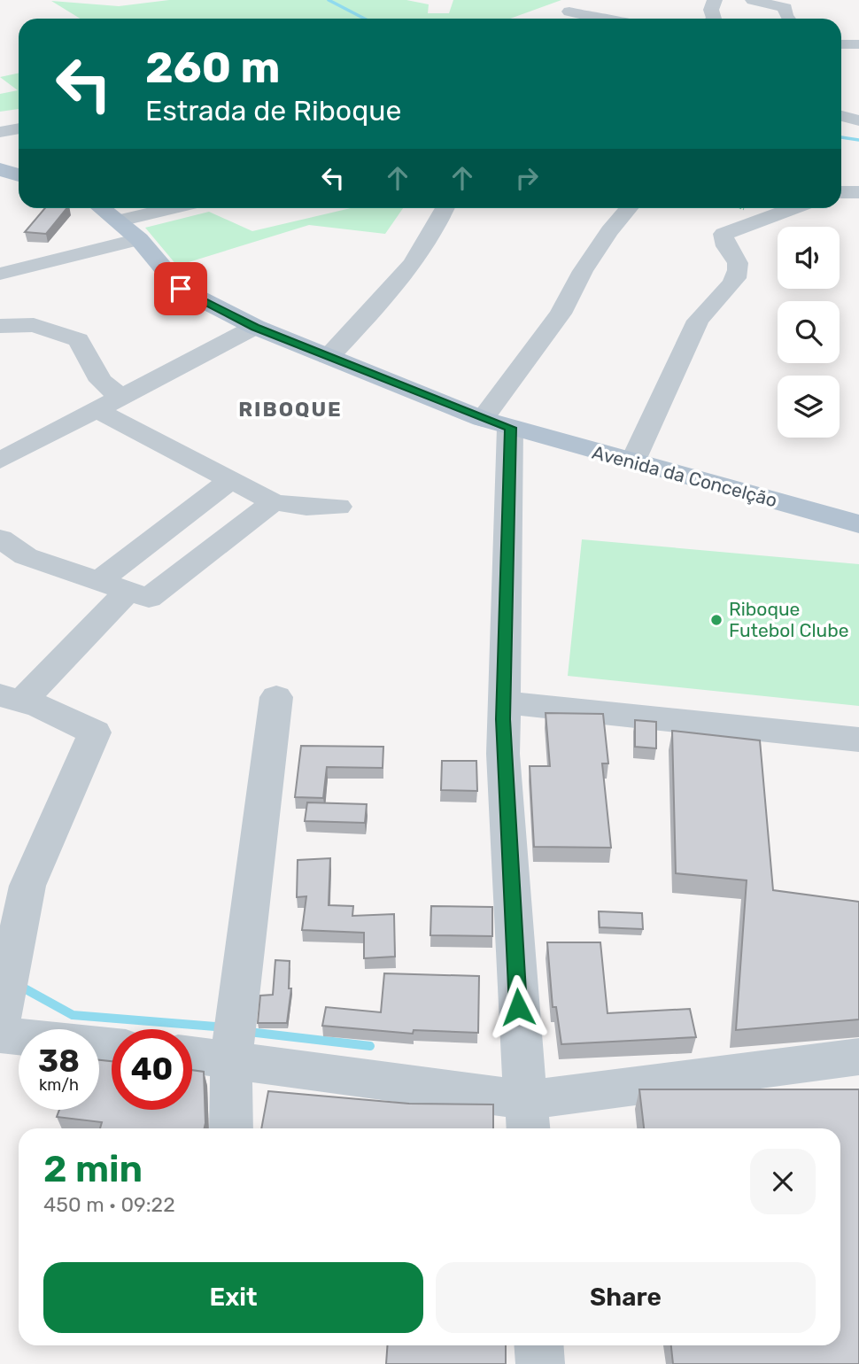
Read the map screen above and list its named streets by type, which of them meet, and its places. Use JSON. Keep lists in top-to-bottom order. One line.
{"streets":{"main road":["Avenida da Concelção"]},"districts":["RIBOQUE"],"places":["Riboque Futebol Clube"],"page":{"turn":["260 m","Estrada de Riboque"],"speed":"38 km/h","limit":"40","heading":["2 min","450 m · 09:22"],"buttons":["Exit","Share"]}}
